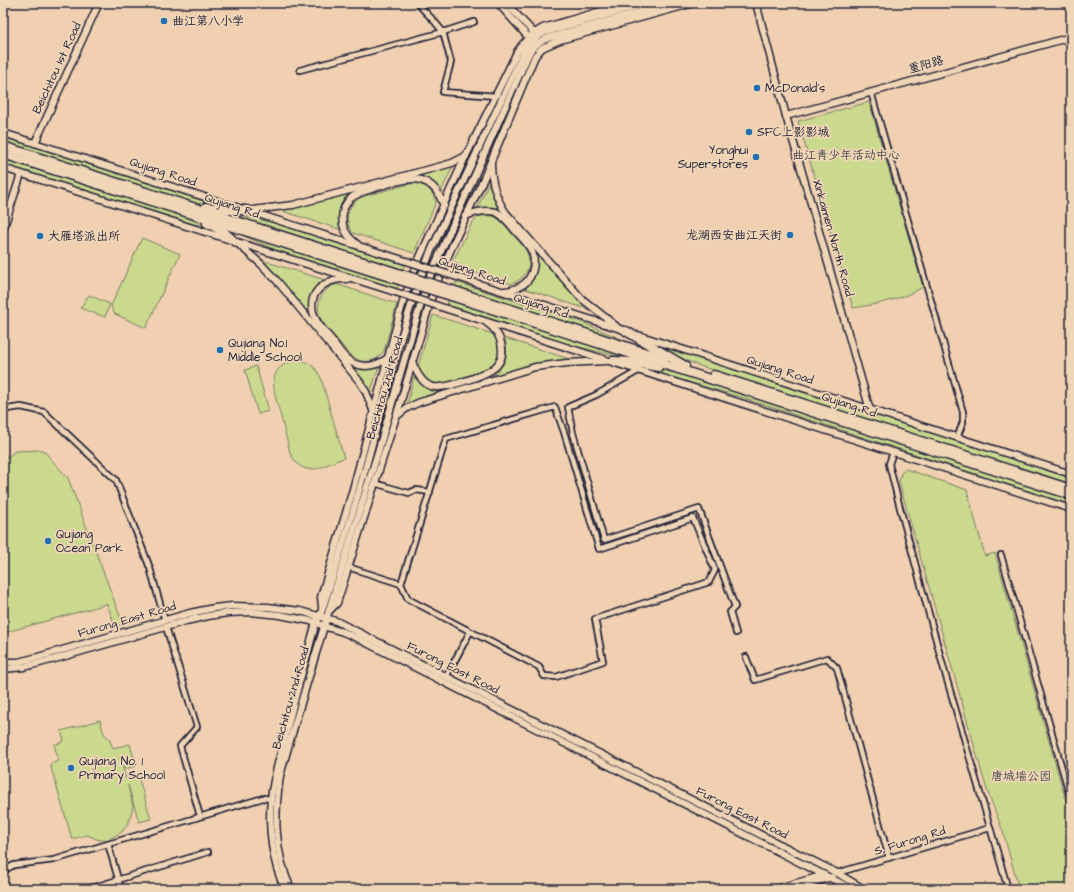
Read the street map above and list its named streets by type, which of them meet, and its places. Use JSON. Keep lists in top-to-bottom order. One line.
{"streets":{"highway":["Qujiang Rd"],"main road":["重阳路","Beichitou 1st Road","Qujiang Road","Xinkaimen North Road","Beichitou 2nd Road","Furong East Road"],"street":["S. Furong Rd"]},"crossings":[["重阳路","Xinkaimen North Road"],["Beichitou 1st Road","Qujiang Road"],["Qujiang Road","Xinkaimen North Road"],["Beichitou 2nd Road","Furong East Road"],["Furong East Road","S. Furong Rd"]],"parks":["曲江青少年活动中心","唐城墙公园"],"places":["曲江第八小学","McDonald's","SFC上影影城","Yonghui Superstores","龙湖西安曲江天街","大雁塔派出所","Qujiang No.1 Middle School","Qujiang Ocean Park","Qujiang No. 1 Primary School"]}
